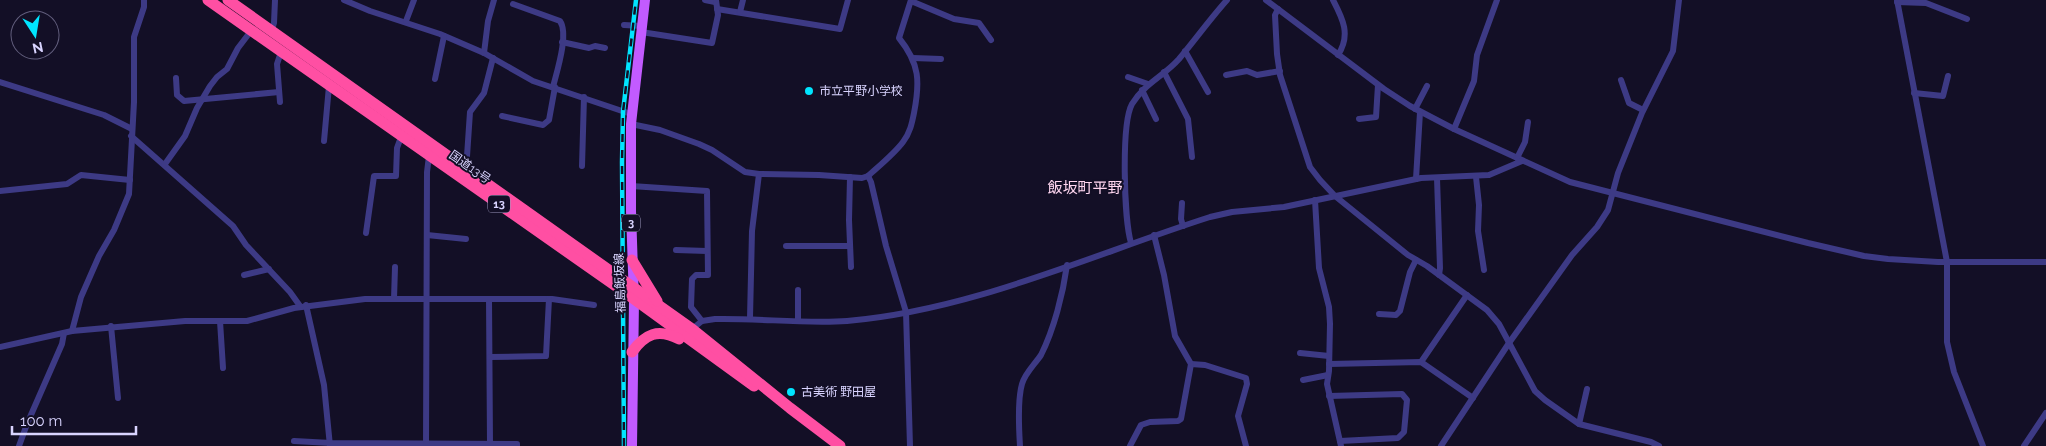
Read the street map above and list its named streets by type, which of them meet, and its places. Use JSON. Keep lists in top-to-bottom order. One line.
{"streets":{"highway":["国道13号","13"],"main road":["3","福島飯坂線"]},"crossings":[["国道13号","福島飯坂線"]],"districts":["飯坂町平野"],"places":["市立平野小学校","古美術 野田屋"],"scale_bar":"100 m","north":"bottom"}
